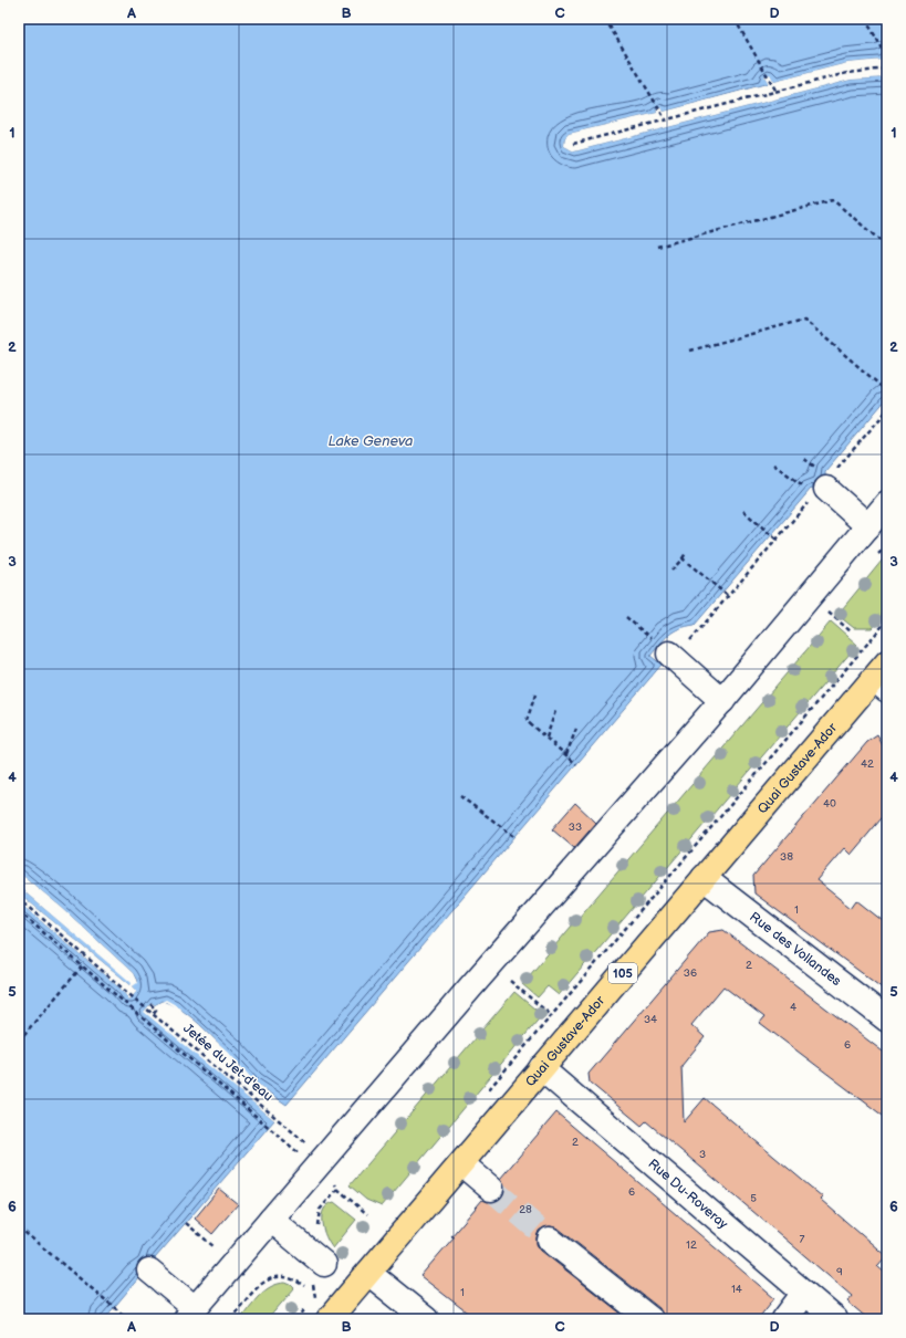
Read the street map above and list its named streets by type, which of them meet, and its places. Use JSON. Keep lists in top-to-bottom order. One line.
{"streets":{"main road":["Quai Gustave-Ador","105"],"street":["Rue des Vollandes","Rue Du-Roveray"],"path":["Jetée du Jet-d'eau"]},"crossings":[["Quai Gustave-Ador","Rue des Vollandes"],["Quai Gustave-Ador","Rue Du-Roveray"]],"water":["Lake Geneva"],"house_numbers":["42","40","33","38","1","2","36","4","34","6","2","3","6","5","28","7","12","9","14","1"],"grid":{"columns":["A","B","C","D"],"rows":["1","2","3","4","5","6"]}}
